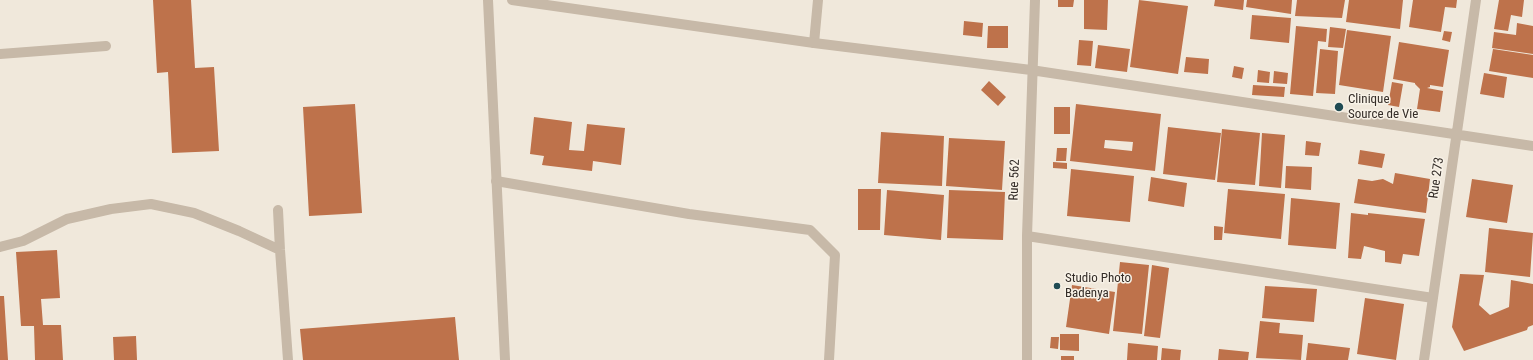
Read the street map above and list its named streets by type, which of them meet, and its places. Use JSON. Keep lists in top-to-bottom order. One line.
{"streets":{"street":["Rue 273","Rue 562"]},"places":["Clinique Source de Vie","Studio Photo Badenya"]}
